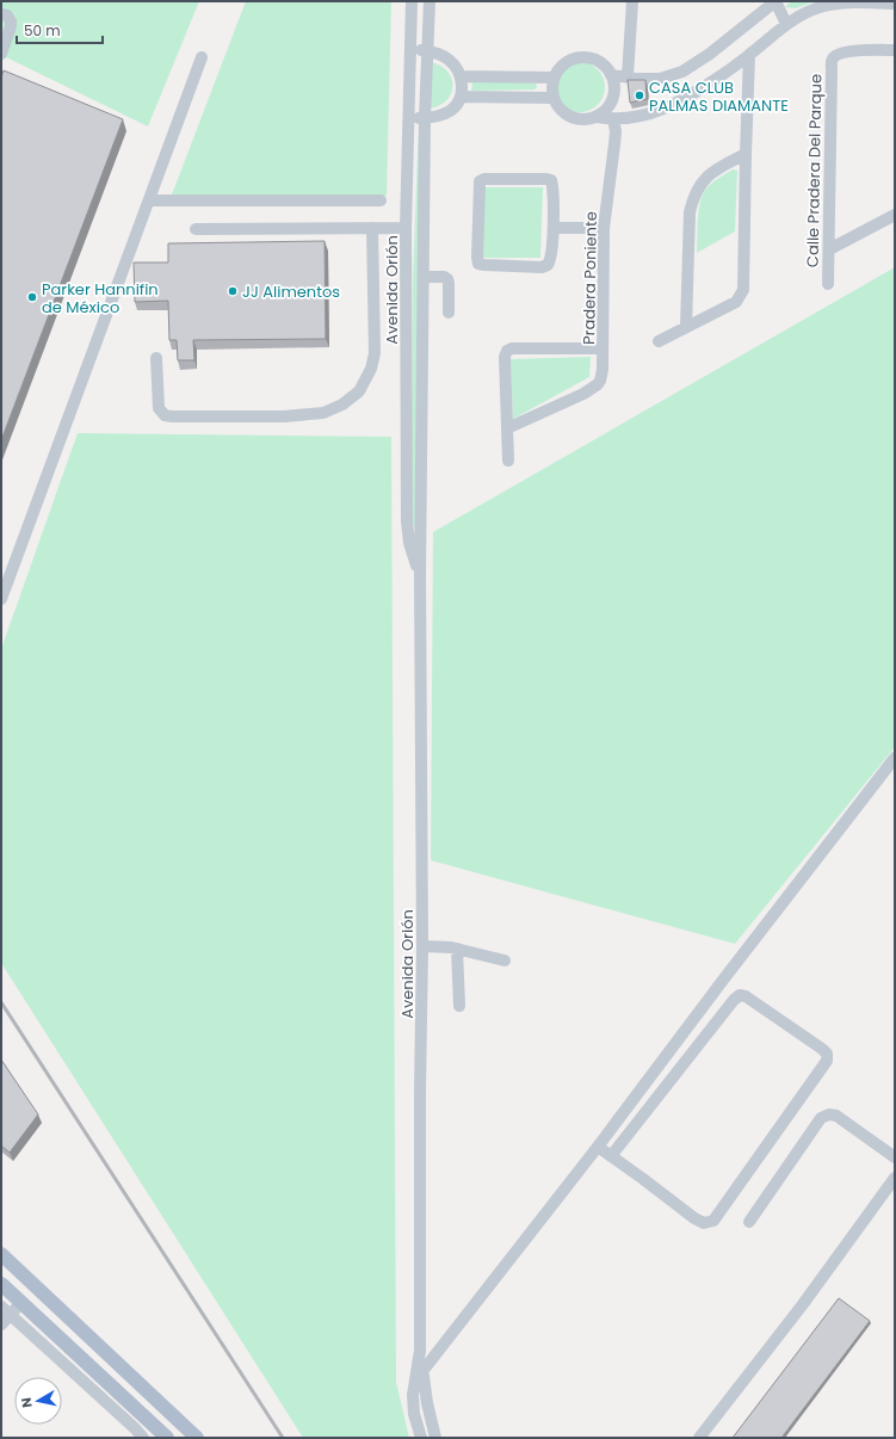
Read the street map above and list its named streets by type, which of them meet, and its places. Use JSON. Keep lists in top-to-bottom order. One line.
{"streets":{"street":["Calle Pradera Del Parque","Pradera Poniente","Avenida Orión"]},"places":["CASA CLUB PALMAS DIAMANTE","JJ Alimentos","Parker Hannifin de México"],"scale_bar":"50 m","north":"left"}
